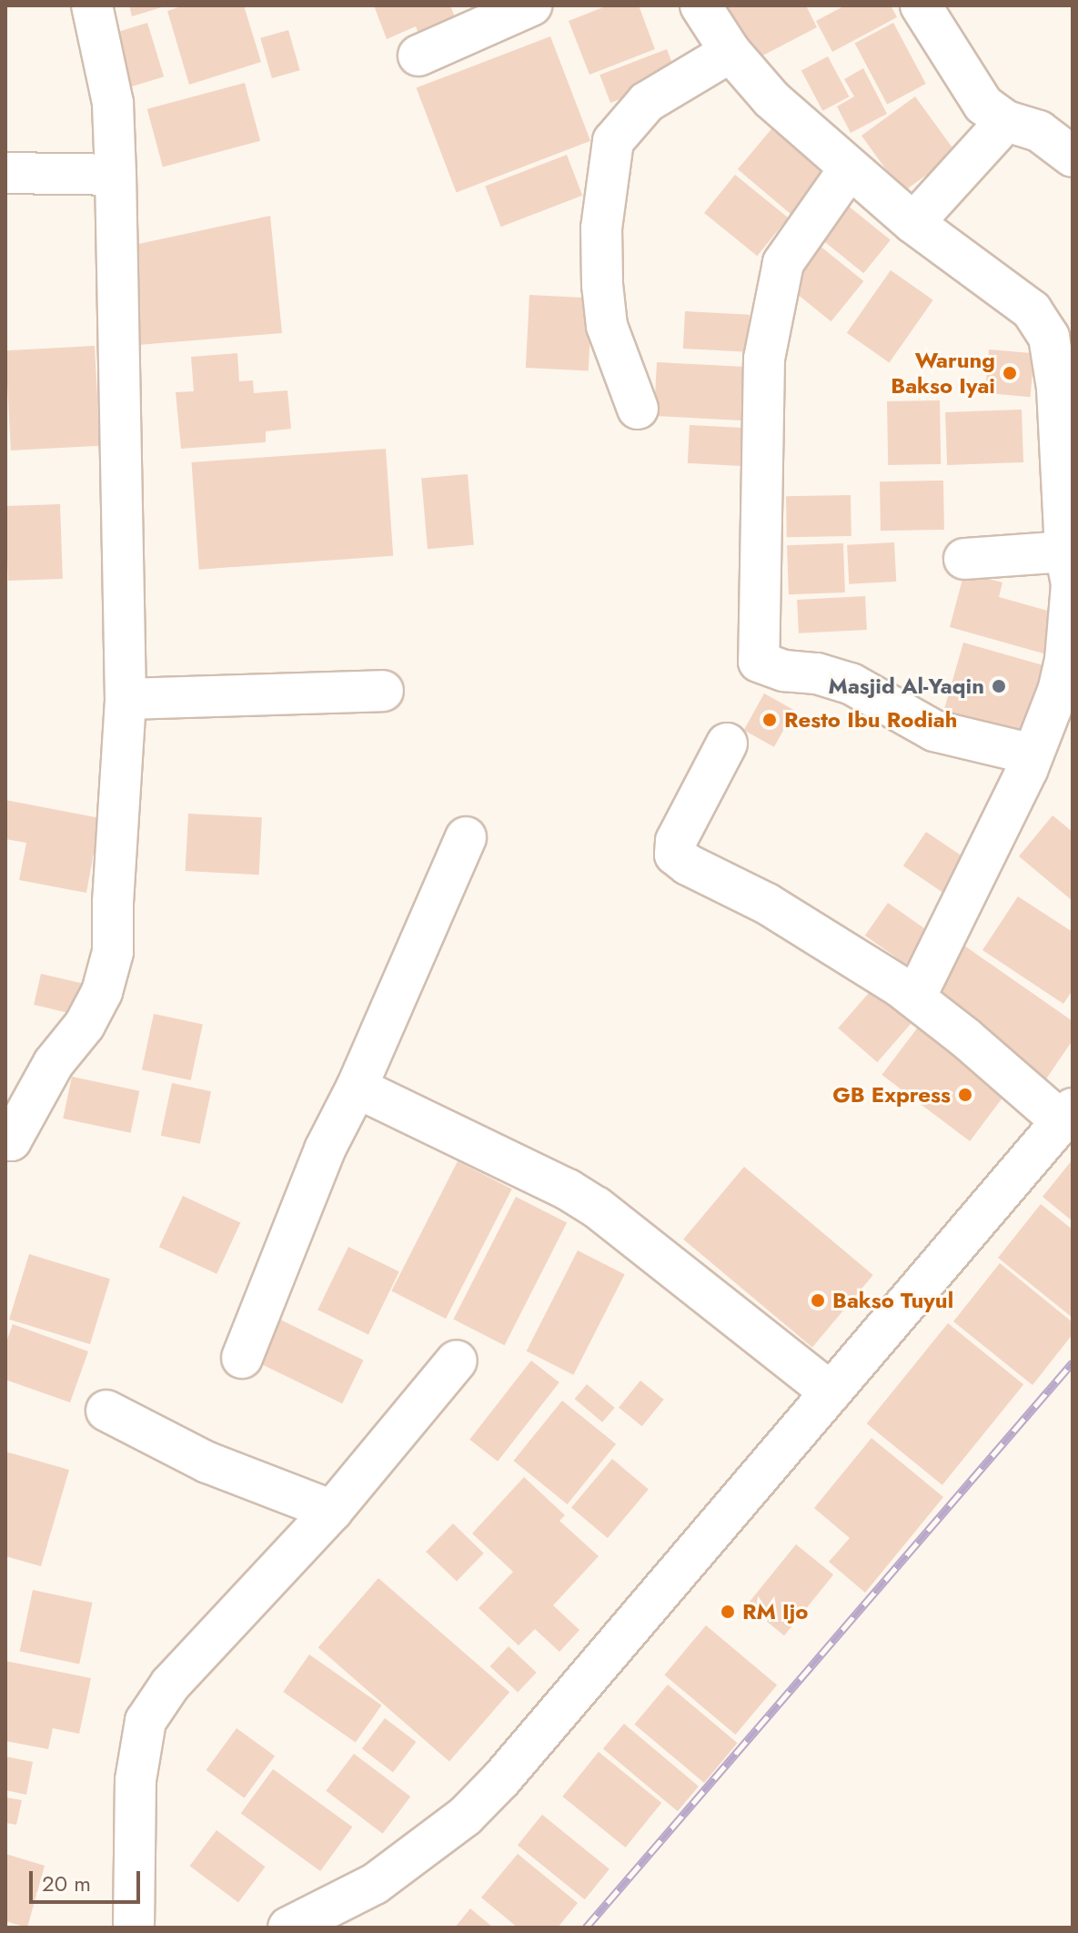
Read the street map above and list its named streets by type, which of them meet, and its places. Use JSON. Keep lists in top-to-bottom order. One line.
{"places":["Warung Bakso Iyai","Masjid Al-Yaqin","Resto Ibu Rodiah","GB Express","Bakso Tuyul","RM Ijo"],"scale_bar":"20 m"}
